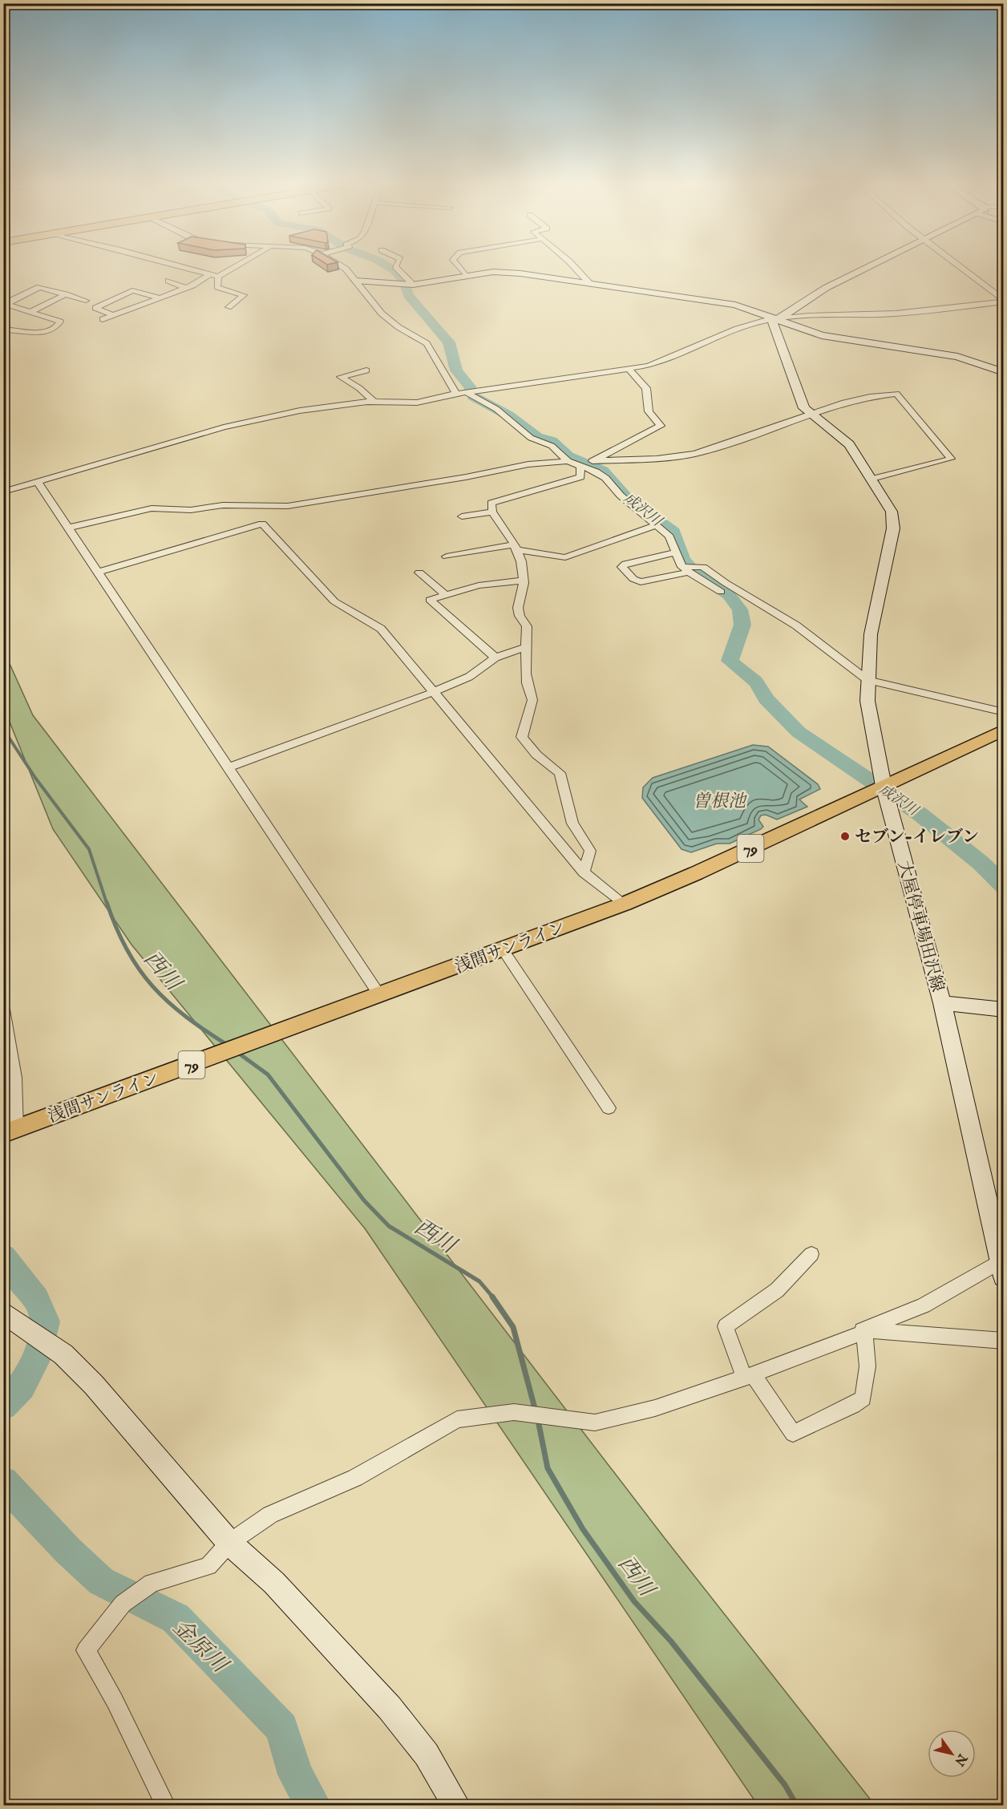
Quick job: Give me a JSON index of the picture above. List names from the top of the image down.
{
  "streets": {
    "main road": ["79", "大屋停車場田沢線", "浅間サンライン"]
  },
  "crossings": [
    ["大屋停車場田沢線", "浅間サンライン"]
  ],
  "water": [
    "成沢川",
    "曽根池",
    "西川",
    "金原川"
  ],
  "places": ["セブン-イレブン"],
  "north": "bottom right"
}
